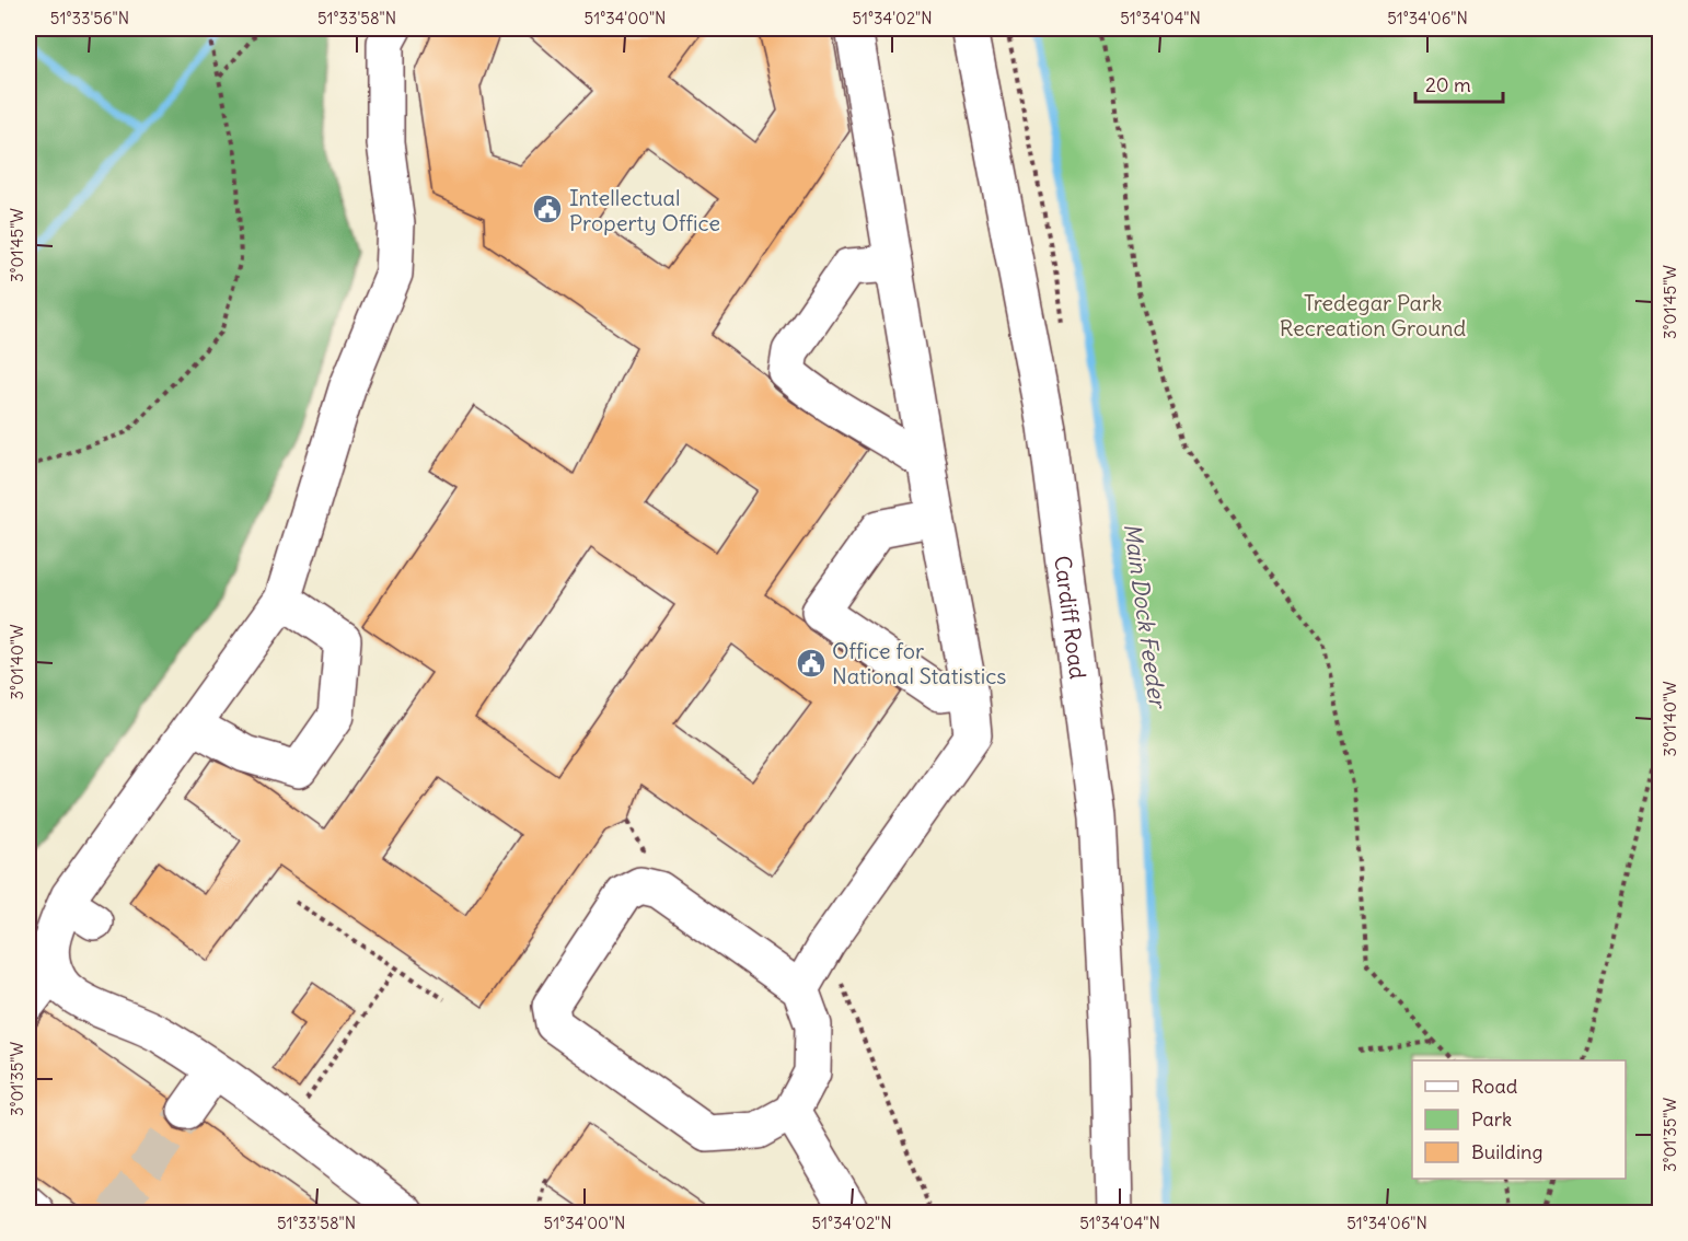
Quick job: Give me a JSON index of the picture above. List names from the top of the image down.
{
  "streets": {
    "main road": ["Cardiff Road"]
  },
  "water": ["Main Dock Feeder"],
  "parks": ["Tredegar Park Recreation Ground"],
  "places": {
    "public building": ["Intellectual Property Office", "Office for National Statistics"]
  },
  "legend": ["Road", "Park", "Building"],
  "scale_bar": "20 m",
  "coordinates": [
    "51°33'56\"N",
    "51°33'58\"N",
    "51°34'00\"N",
    "51°34'02\"N",
    "51°34'04\"N",
    "51°34'06\"N",
    "3°01'45\"W",
    "3°01'40\"W",
    "3°01'35\"W"
  ]
}
